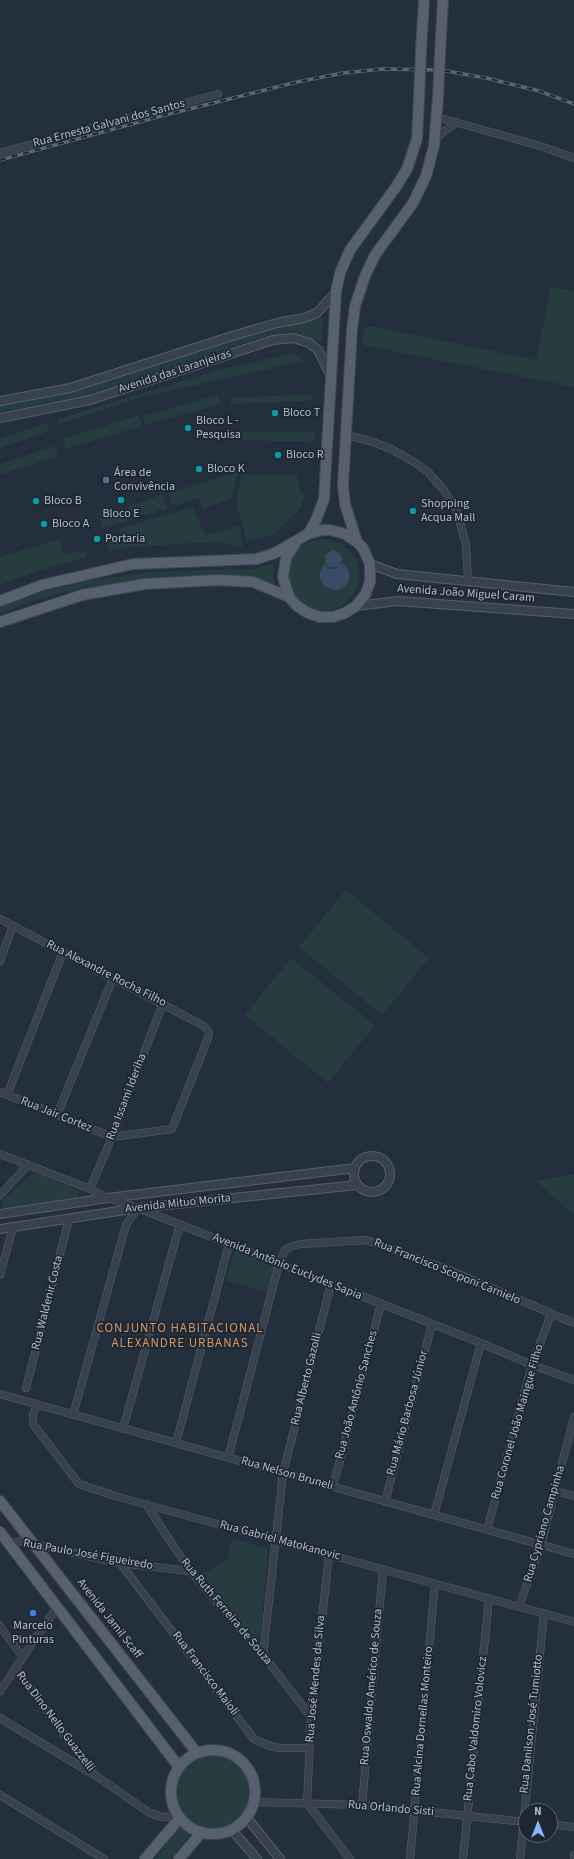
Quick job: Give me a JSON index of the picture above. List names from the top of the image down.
{
  "streets": {
    "main road": ["Avenida Jamil Scaff"],
    "street": [
      "Rua Ernesta Galvani dos Santos",
      "Avenida das Laranjeiras",
      "Avenida João Miguel Caram",
      "Rua Alexandre Rocha Filho",
      "Rua Issami Ideriha",
      "Rua Jair Cortez",
      "Avenida Mituo Morita",
      "Avenida Antônio Euclydes Sapia",
      "Rua Francisco Scoponi Carnielo",
      "Rua Waldenir Costa",
      "Rua Alberto Gazolli",
      "Rua João Antônio Sanches",
      "Rua Mário Barbosa Júnior",
      "Rua Coronel João Maingue Filho",
      "Rua Nelson Bruneli",
      "Rua Cypriano Campinha",
      "Rua Gabriel Matokanovic",
      "Rua Paulo José Figueiredo",
      "Rua Ruth Ferreira de Souza",
      "Rua Francisco Maioli",
      "Rua José Mendes da Silva",
      "Rua Oswaldo Américo de Souza",
      "Rua Alcina Dornellas Monteiro",
      "Rua Dino Nello Guazzelli",
      "Rua Danilson José Tumiotto",
      "Rua Cabo Valdomiro Volovicz",
      "Rua Orlando Sisti"
    ]
  },
  "crossings": [
    ["Rua Alexandre Rocha Filho", "Rua Issami Ideriha"],
    ["Rua Alexandre Rocha Filho", "Rua Jair Cortez"],
    ["Rua Issami Ideriha", "Rua Jair Cortez"],
    ["Rua Issami Ideriha", "Avenida Antônio Euclydes Sapia"],
    ["Avenida Mituo Morita", "Avenida Antônio Euclydes Sapia"],
    ["Avenida Mituo Morita", "Rua Waldenir Costa"],
    ["Avenida Antônio Euclydes Sapia", "Rua Francisco Scoponi Carnielo"],
    ["Avenida Antônio Euclydes Sapia", "Rua Alberto Gazolli"],
    ["Avenida Antônio Euclydes Sapia", "Rua João Antônio Sanches"],
    ["Avenida Antônio Euclydes Sapia", "Rua Mário Barbosa Júnior"],
    ["Avenida Antônio Euclydes Sapia", "Rua Coronel João Maingue Filho"],
    ["Rua Francisco Scoponi Carnielo", "Rua Coronel João Maingue Filho"],
    ["Rua Alberto Gazolli", "Rua Nelson Bruneli"],
    ["Rua Alberto Gazolli", "Rua Gabriel Matokanovic"],
    ["Rua Alberto Gazolli", "Rua Ruth Ferreira de Souza"],
    ["Rua João Antônio Sanches", "Rua Nelson Bruneli"],
    ["Rua Mário Barbosa Júnior", "Rua Nelson Bruneli"],
    ["Rua Coronel João Maingue Filho", "Rua Nelson Bruneli"],
    ["Rua Nelson Bruneli", "Rua Cypriano Campinha"],
    ["Rua Nelson Bruneli", "Rua Gabriel Matokanovic"],
    ["Rua Cypriano Campinha", "Rua Gabriel Matokanovic"],
    ["Rua Gabriel Matokanovic", "Rua Ruth Ferreira de Souza"],
    ["Rua Gabriel Matokanovic", "Rua José Mendes da Silva"],
    ["Rua Gabriel Matokanovic", "Rua Oswaldo Américo de Souza"],
    ["Rua Gabriel Matokanovic", "Rua Alcina Dornellas Monteiro"],
    ["Rua Gabriel Matokanovic", "Rua Danilson José Tumiotto"],
    ["Rua Gabriel Matokanovic", "Rua Cabo Valdomiro Volovicz"],
    ["Rua Paulo José Figueiredo", "Rua Ruth Ferreira de Souza"],
    ["Rua Paulo José Figueiredo", "Avenida Jamil Scaff"],
    ["Rua Paulo José Figueiredo", "Rua Francisco Maioli"],
    ["Rua Ruth Ferreira de Souza", "Rua José Mendes da Silva"],
    ["Avenida Jamil Scaff", "Rua Orlando Sisti"],
    ["Rua Francisco Maioli", "Rua José Mendes da Silva"],
    ["Rua José Mendes da Silva", "Rua Orlando Sisti"],
    ["Rua Oswaldo Américo de Souza", "Rua Orlando Sisti"],
    ["Rua Alcina Dornellas Monteiro", "Rua Orlando Sisti"],
    ["Rua Cabo Valdomiro Volovicz", "Rua Orlando Sisti"]
  ],
  "districts": ["CONJUNTO HABITACIONAL ALEXANDRE URBANAS"],
  "places": [
    "Bloco T",
    "Bloco L - Pesquisa",
    "Bloco R",
    "Bloco K",
    "Área de Convivência",
    "Bloco E",
    "Bloco B",
    "Shopping Acqua Mall",
    "Bloco A",
    "Portaria",
    "Marcelo Pinturas"
  ],
  "north": "top"
}
